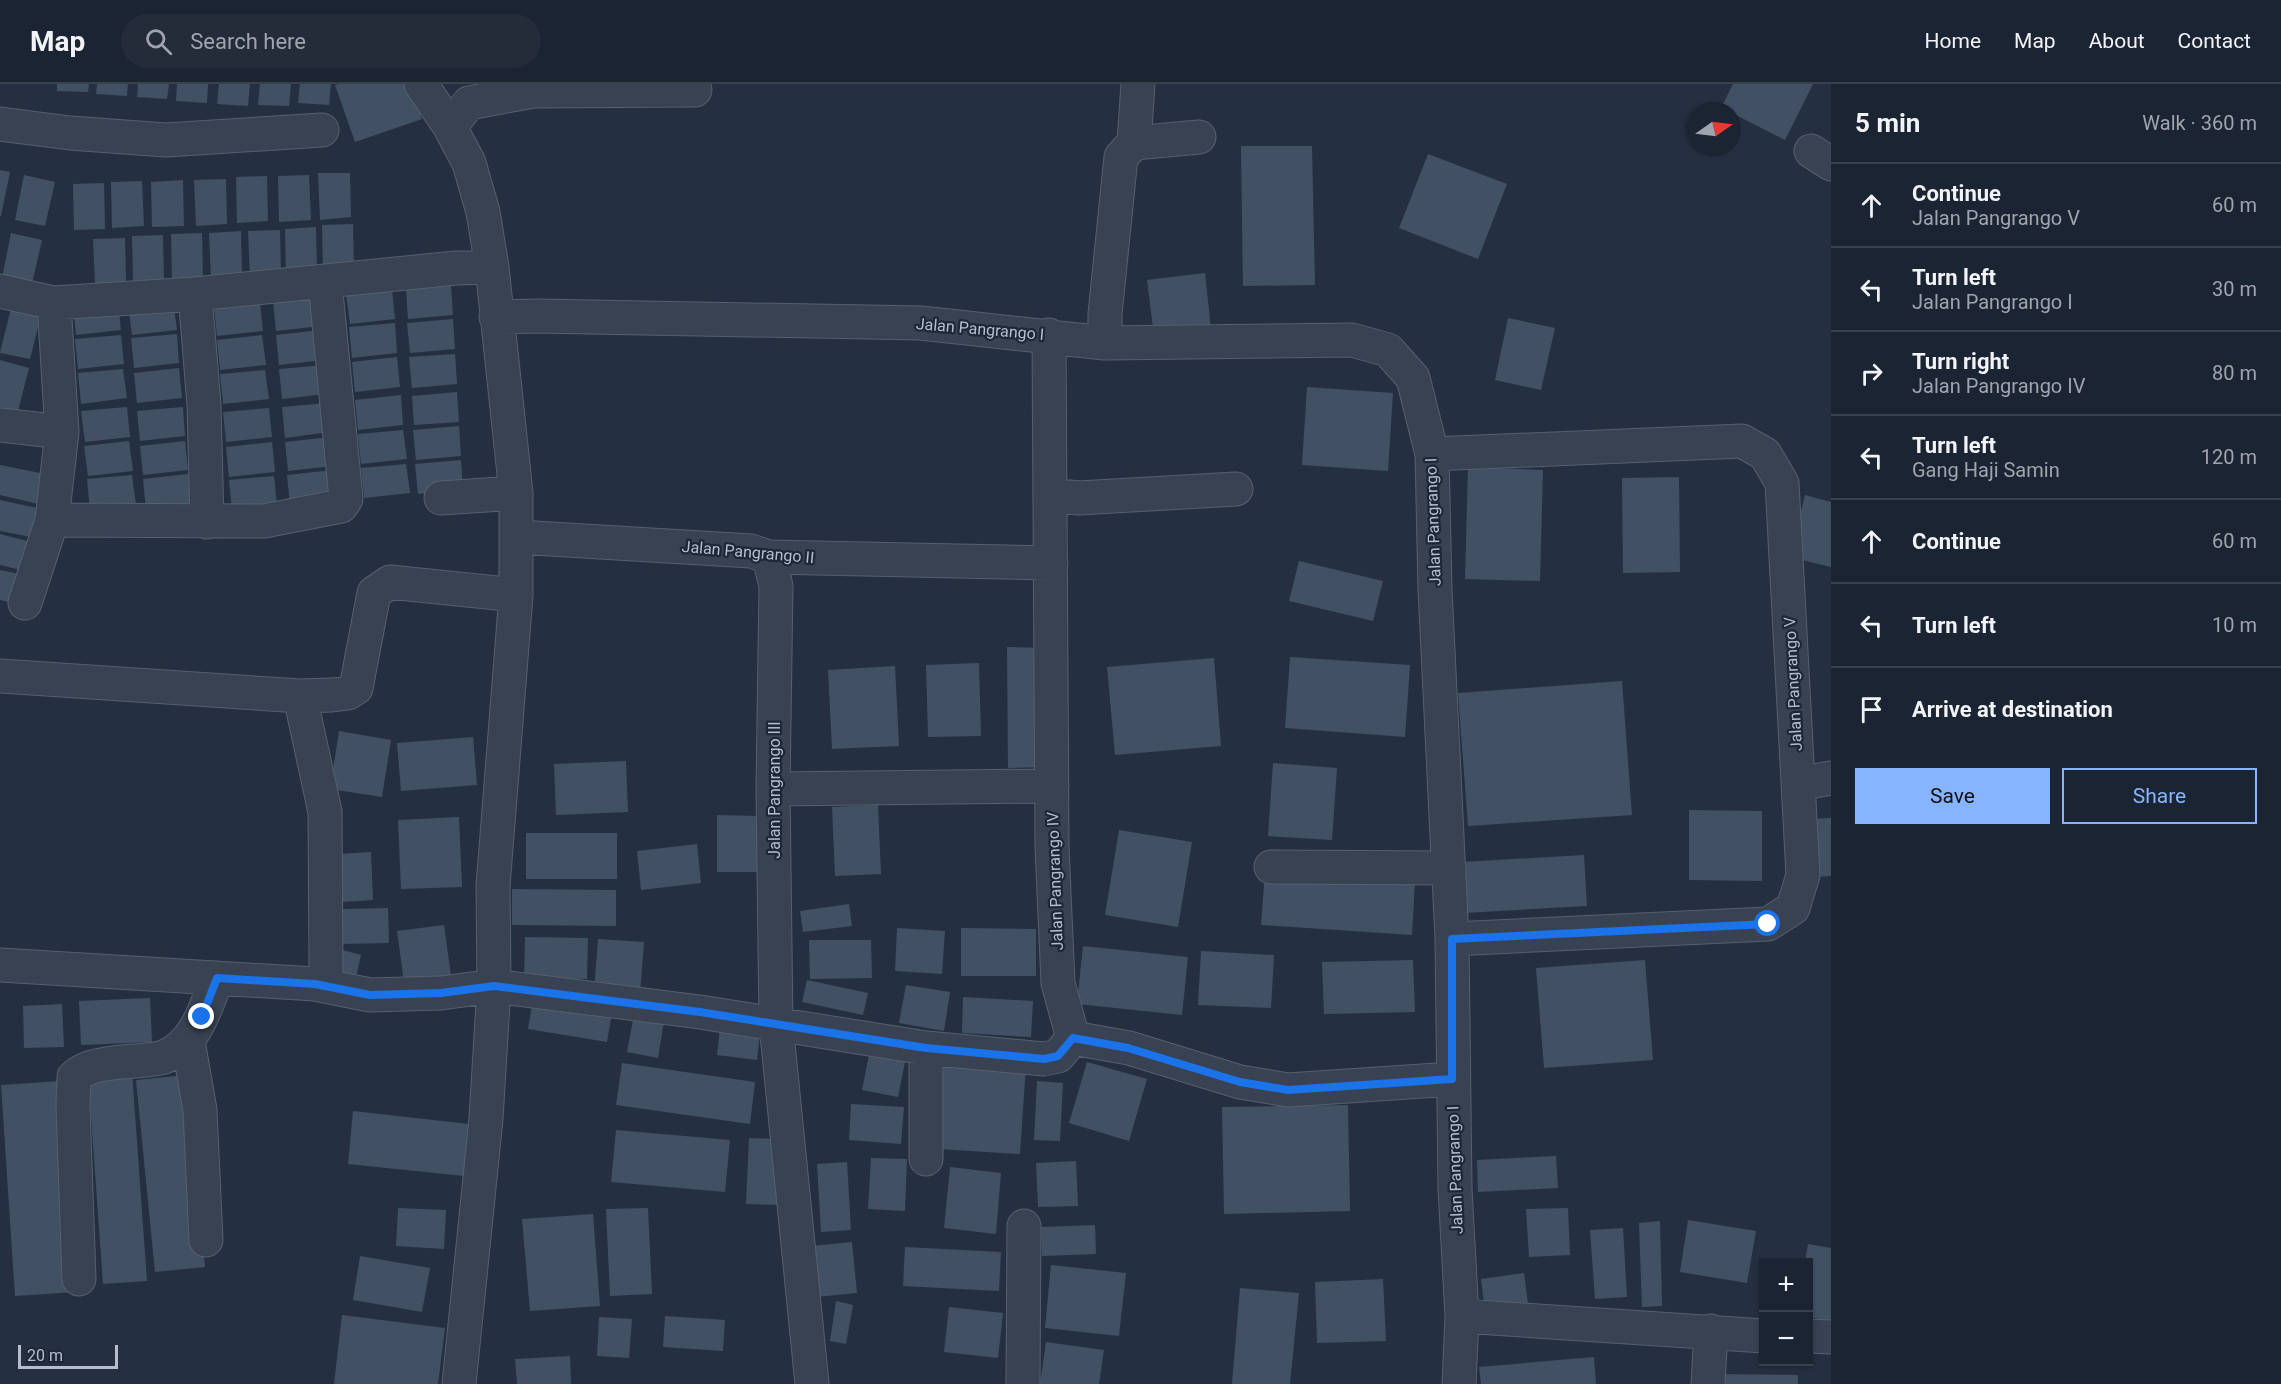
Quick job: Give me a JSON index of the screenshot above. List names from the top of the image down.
{
  "streets": {
    "street": [
      "Jalan Pangrango I",
      "Jalan Pangrango II",
      "Jalan Pangrango V",
      "Jalan Pangrango III",
      "Jalan Pangrango IV"
    ]
  },
  "crossings": [
    ["Jalan Pangrango I", "Jalan Pangrango V"],
    ["Jalan Pangrango I", "Jalan Pangrango IV"],
    ["Jalan Pangrango II", "Jalan Pangrango III"],
    ["Jalan Pangrango II", "Jalan Pangrango IV"]
  ],
  "scale_bar": "20 m",
  "north": "right",
  "page": {
    "header": "Map",
    "search": "Search here",
    "nav": [
      "Home",
      "Map",
      "About",
      "Contact"
    ],
    "heading": ["5 min", "Walk · 360 m"],
    "list": [
      ["Continue", "Jalan Pangrango V", "60 m"],
      ["Turn left", "Jalan Pangrango I", "30 m"],
      ["Turn right", "Jalan Pangrango IV", "80 m"],
      ["Turn left", "Gang Haji Samin", "120 m"],
      ["Continue", "60 m"],
      ["Turn left", "10 m"],
      "Arrive at destination"
    ],
    "buttons": ["Save", "Share"],
    "map_buttons": ["+", "−"],
    "scale": "20 m"
  }
}
